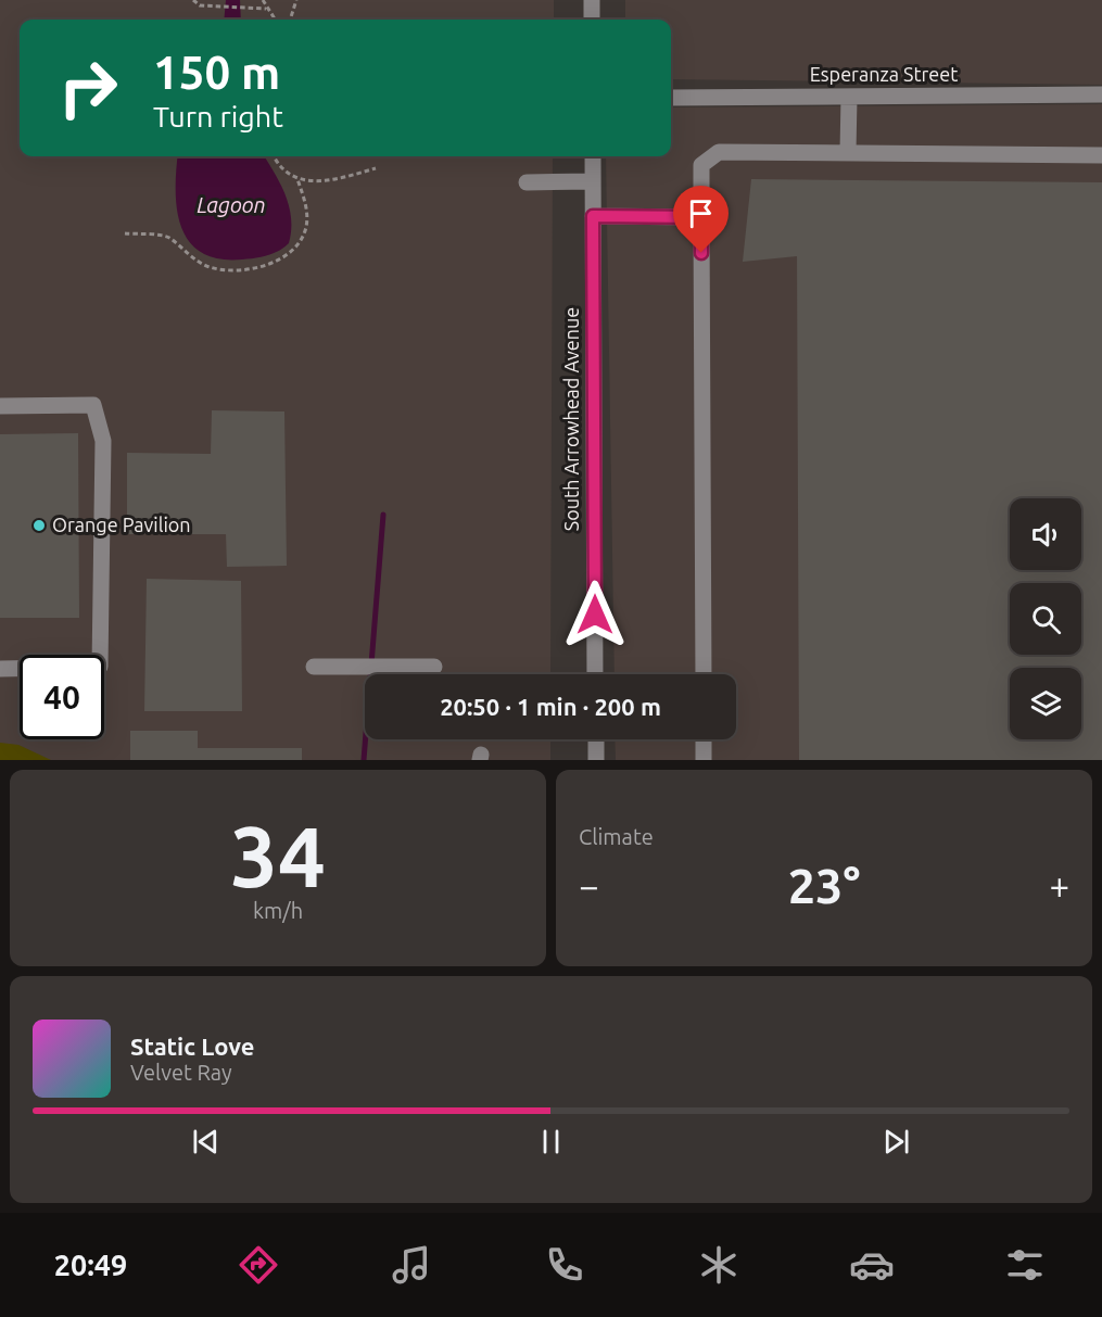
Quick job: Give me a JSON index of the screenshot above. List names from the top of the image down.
{
  "streets": {
    "street": ["Esperanza Street", "South Arrowhead Avenue"]
  },
  "water": ["Lagoon"],
  "places": ["Orange Pavilion"],
  "page": {
    "turn": ["150 m", "Turn right"],
    "limit": "40",
    "trip": "20:50 · 1 min · 200 m",
    "tile": [
      ["34", "km/h"],
      "Climate"
    ],
    "heat": ["−", "23°", "+"],
    "song": ["Static Love", "Velvet Ray"],
    "tabs": "20:49"
  }
}
